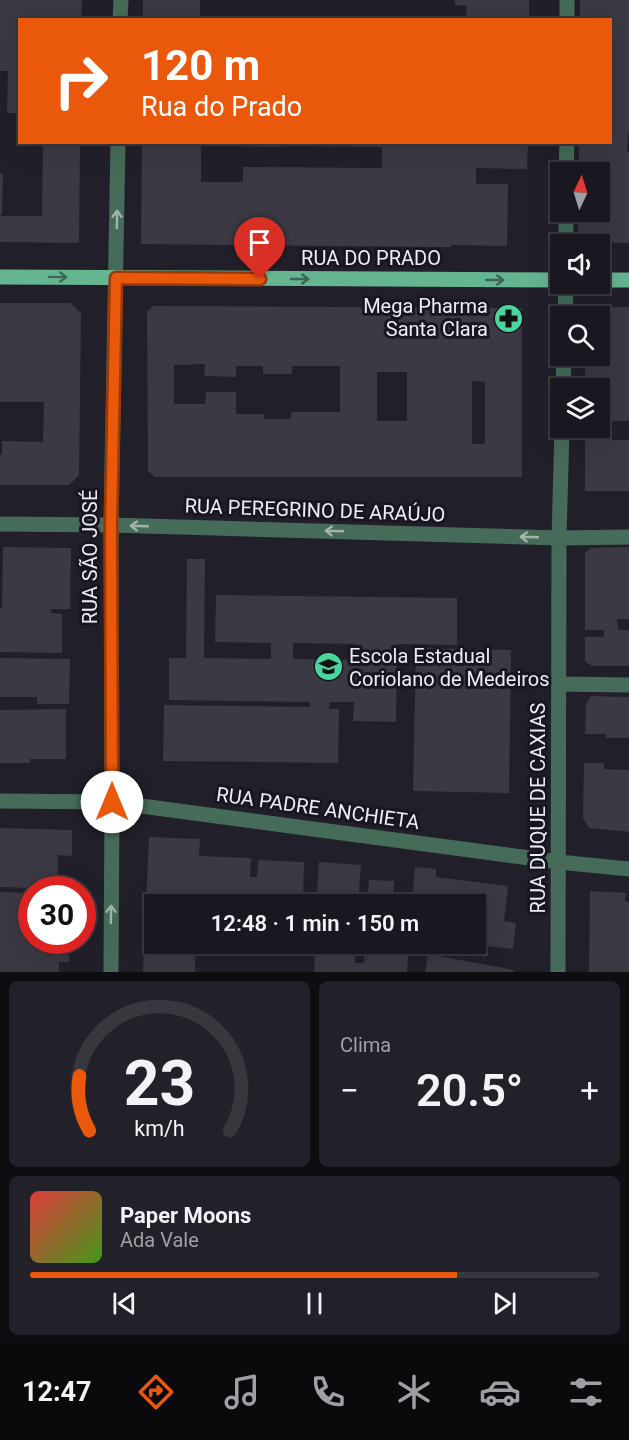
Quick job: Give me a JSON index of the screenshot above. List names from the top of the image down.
{
  "streets": {
    "main road": ["RUA DO PRADO"],
    "street": [
      "RUA PEREGRINO DE ARAÚJO",
      "RUA SÃO JOSÉ",
      "RUA PADRE ANCHIETA",
      "RUA DUQUE DE CAXIAS"
    ]
  },
  "crossings": [
    ["RUA DO PRADO", "RUA SÃO JOSÉ"],
    ["RUA PEREGRINO DE ARAÚJO", "RUA SÃO JOSÉ"],
    ["RUA PEREGRINO DE ARAÚJO", "RUA DUQUE DE CAXIAS"],
    ["RUA SÃO JOSÉ", "RUA PADRE ANCHIETA"],
    ["RUA PADRE ANCHIETA", "RUA DUQUE DE CAXIAS"]
  ],
  "one_way": ["RUA DO PRADO", "RUA PEREGRINO DE ARAÚJO", "RUA SÃO JOSÉ"],
  "places": {
    "pharmacy": ["Mega Pharma Santa Clara"],
    "school or university": ["Escola Estadual Coriolano de Medeiros"]
  },
  "north": "top",
  "page": {
    "turn": ["120 m", "Rua do Prado"],
    "limit": "30",
    "trip": "12:48 · 1 min · 150 m",
    "tile": "Clima",
    "heat": ["−", "20.5°", "+"],
    "song": ["Paper Moons", "Ada Vale"],
    "tabs": "12:47",
    "gauge": ["23", "km/h"]
  }
}
